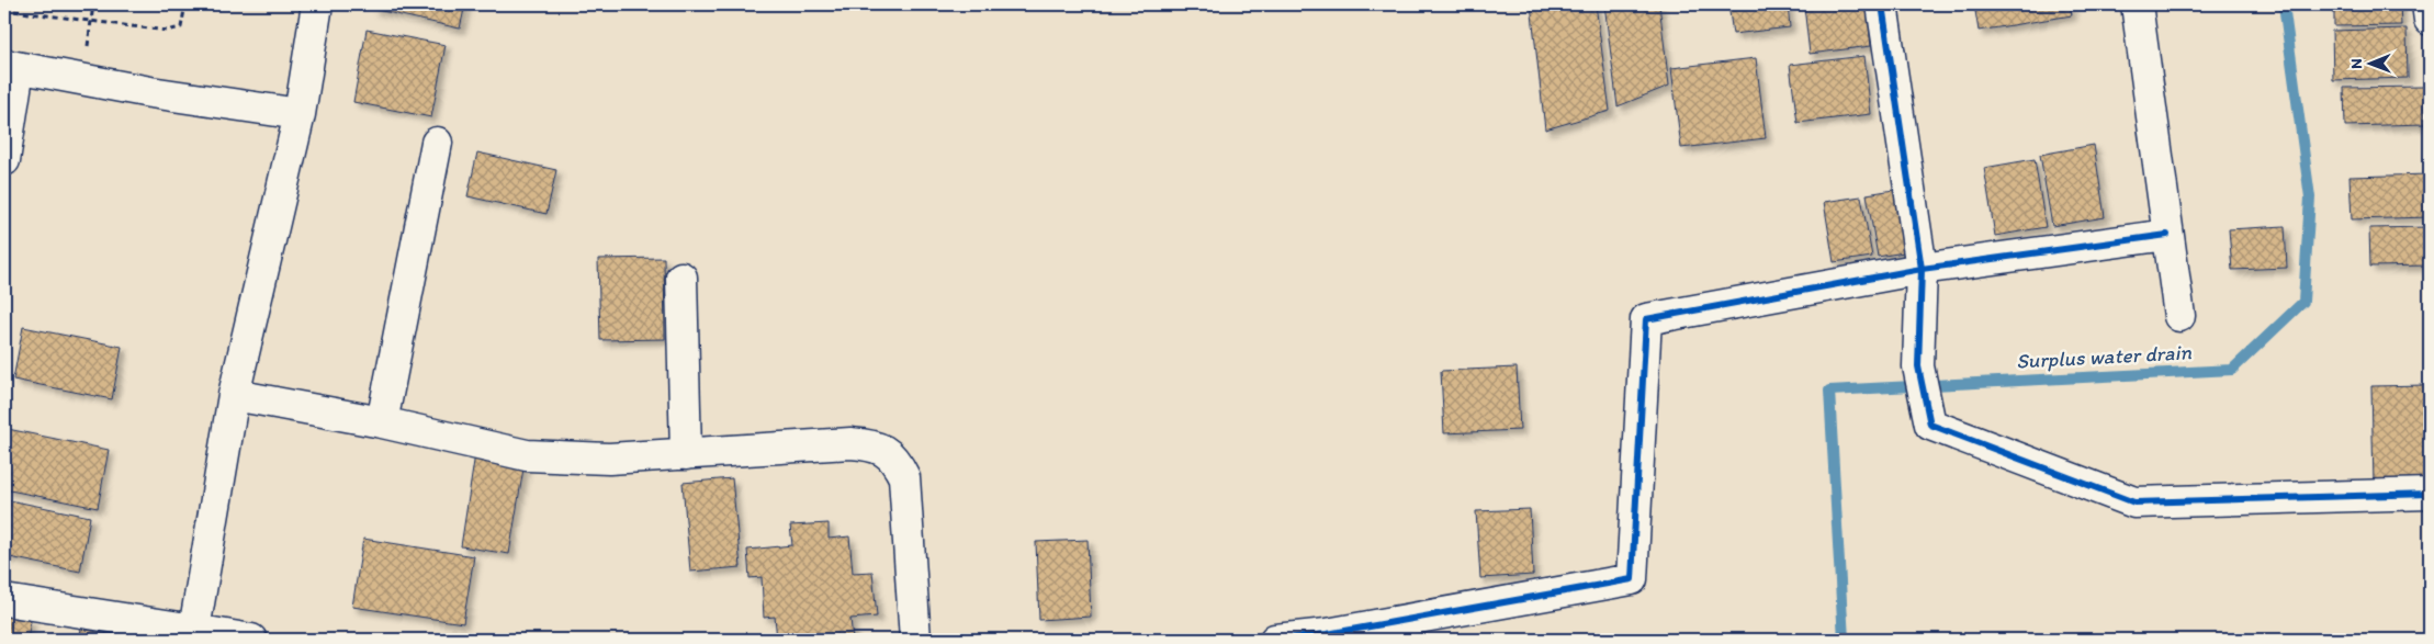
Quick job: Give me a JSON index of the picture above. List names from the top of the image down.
{
  "water": ["Surplus water drain"],
  "north": "left"
}
